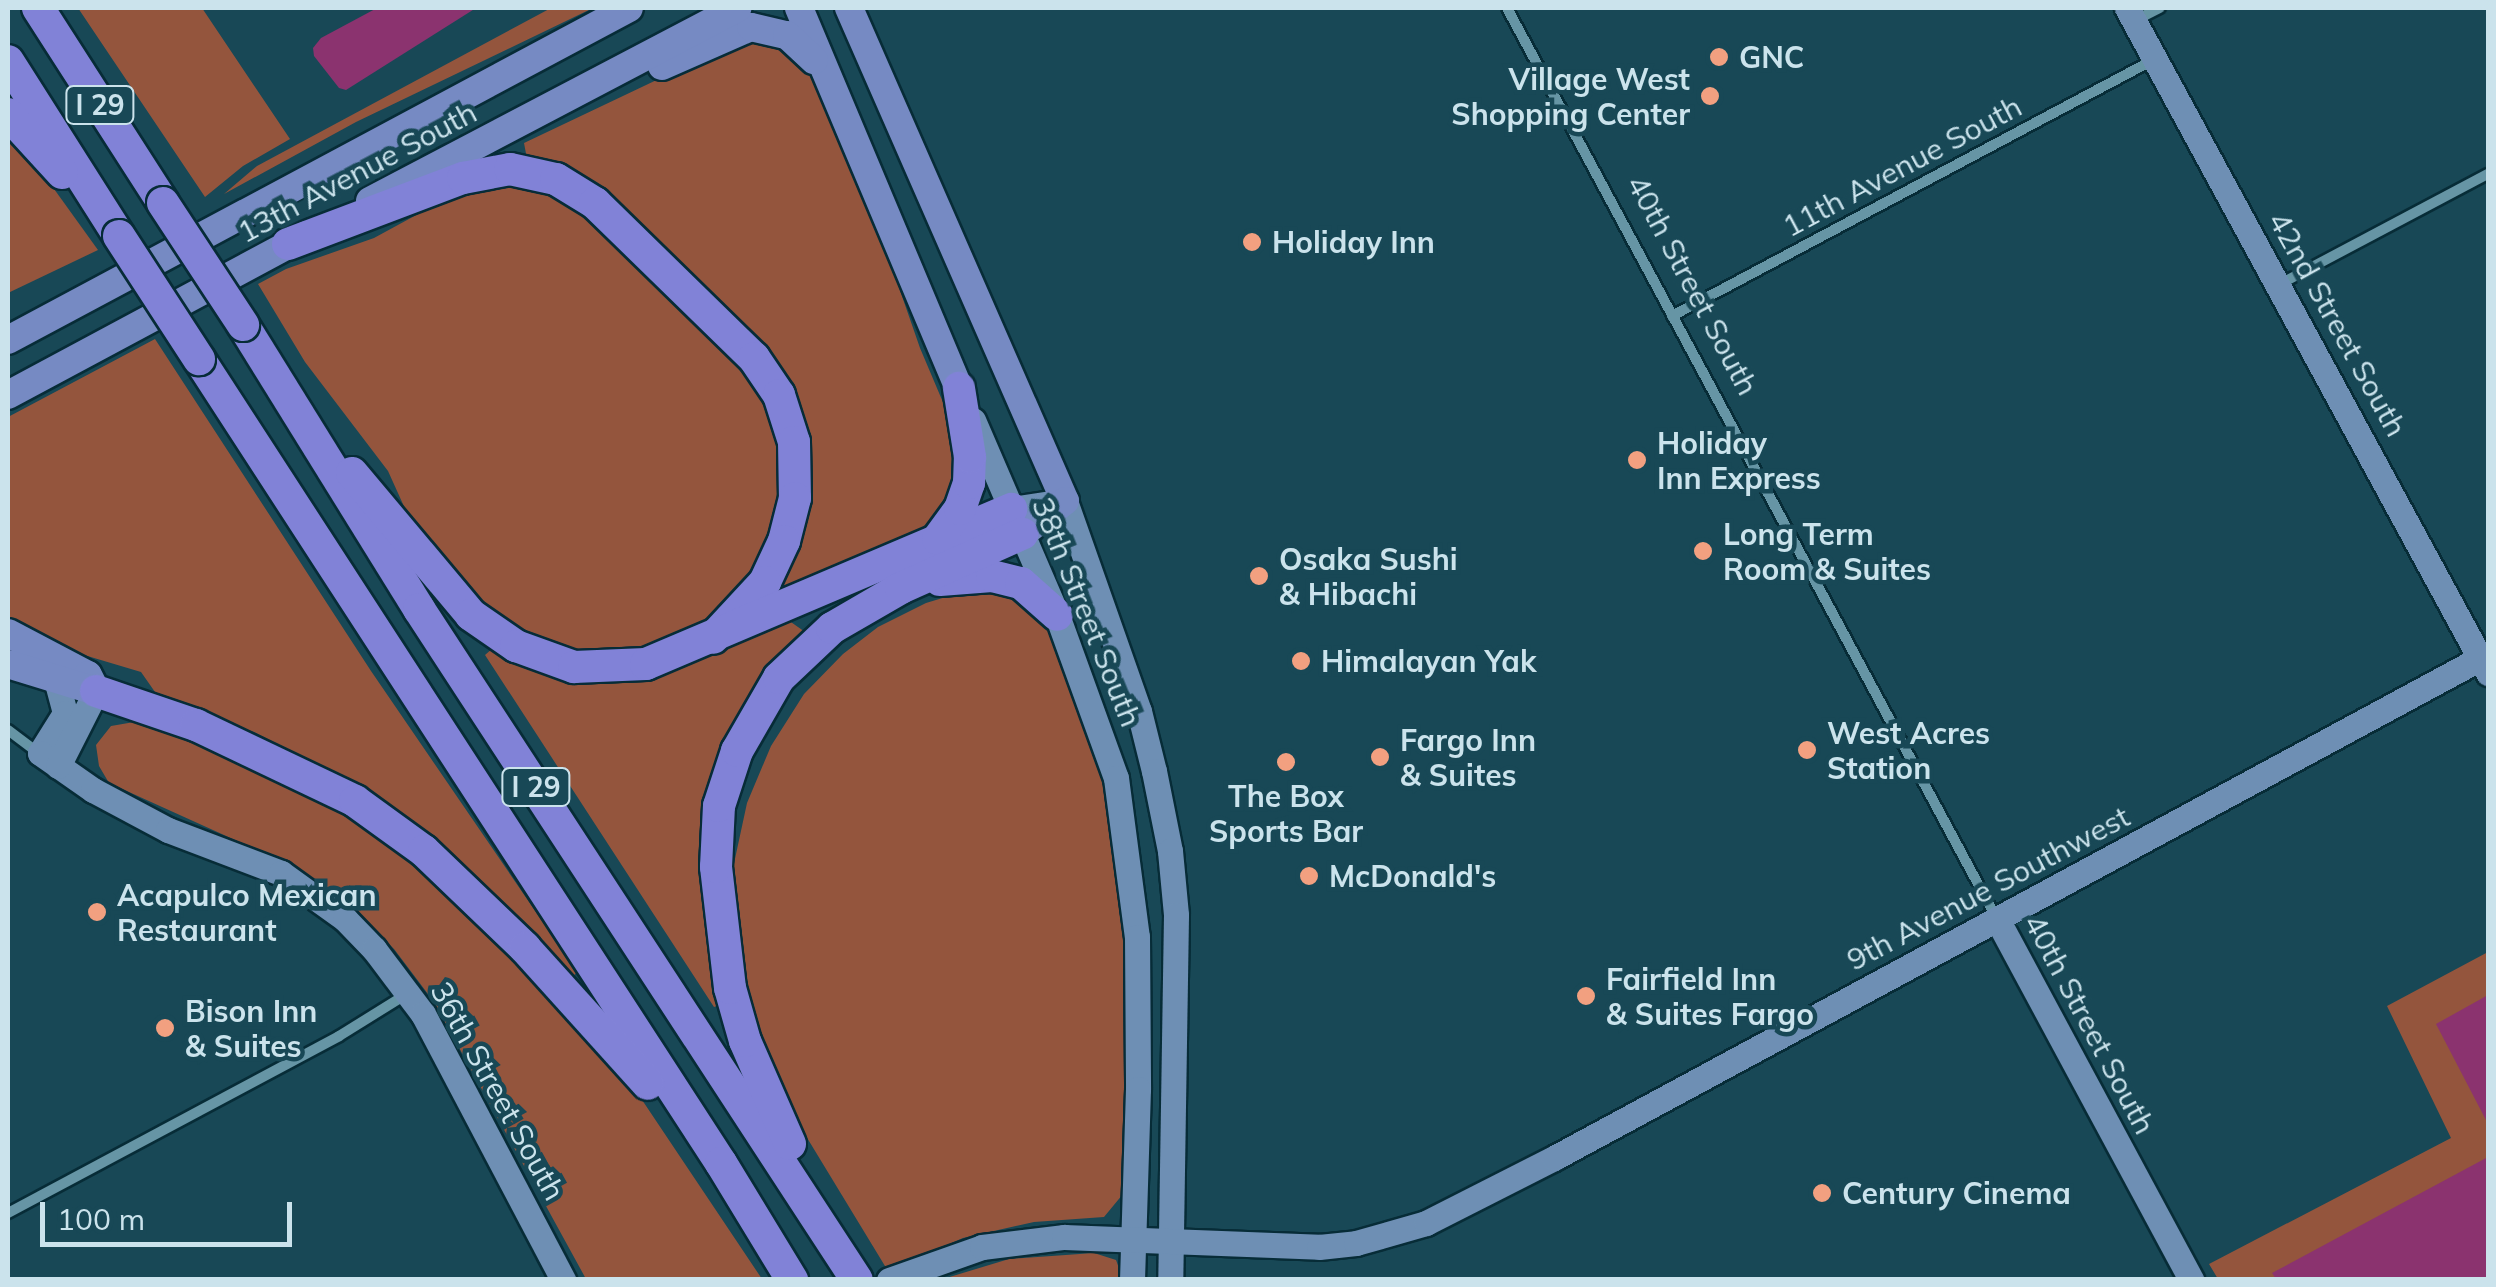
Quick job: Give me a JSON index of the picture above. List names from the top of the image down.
{
  "streets": {
    "highway": ["I 29"],
    "main road": ["13th Avenue South", "38th Street South"],
    "street": [
      "11th Avenue South",
      "40th Street South",
      "42nd Street South",
      "9th Avenue Southwest",
      "36th Street South"
    ]
  },
  "crossings": [
    ["11th Avenue South", "40th Street South"],
    ["11th Avenue South", "42nd Street South"],
    ["40th Street South", "9th Avenue Southwest"],
    ["42nd Street South", "9th Avenue Southwest"],
    ["38th Street South", "9th Avenue Southwest"]
  ],
  "places": [
    "GNC",
    "Village West Shopping Center",
    "Holiday Inn",
    "Holiday Inn Express",
    "Long Term Room & Suites",
    "Osaka Sushi & Hibachi",
    "Himalayan Yak",
    "West Acres Station",
    "Fargo Inn & Suites",
    "The Box Sports Bar",
    "McDonald's",
    "Acapulco Mexican Restaurant",
    "Fairfield Inn & Suites Fargo",
    "Bison Inn & Suites",
    "Century Cinema"
  ],
  "scale_bar": "100 m"
}
